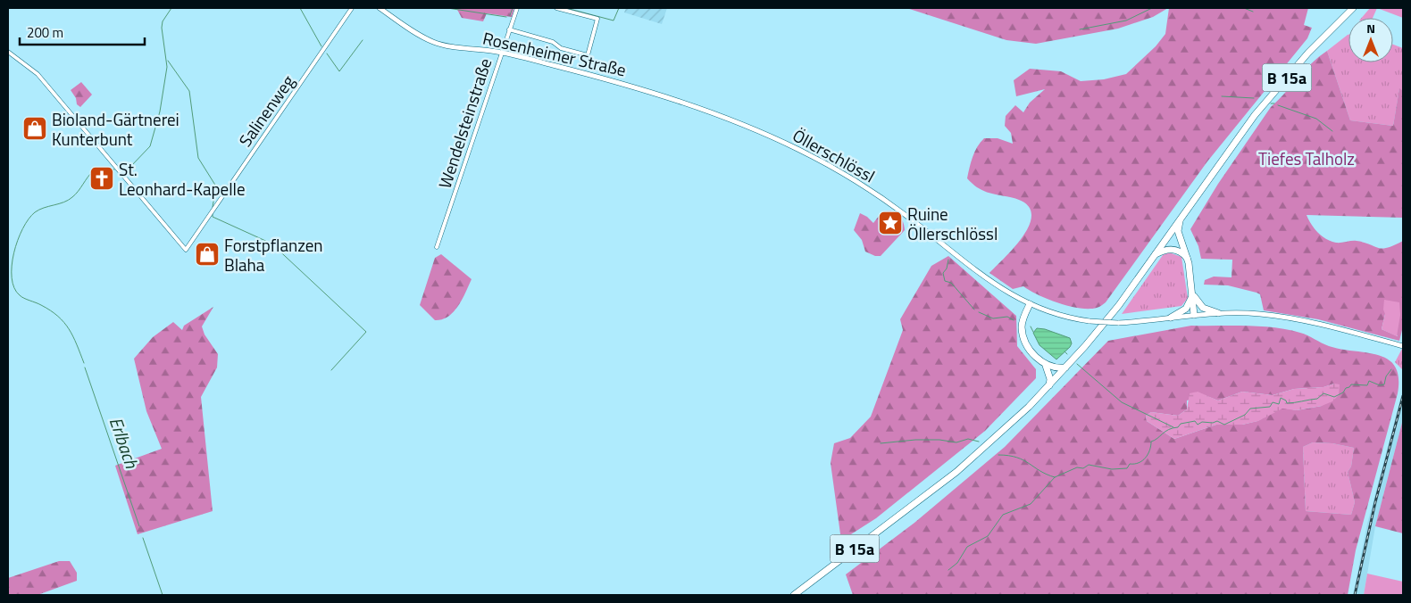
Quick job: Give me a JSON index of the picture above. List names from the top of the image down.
{
  "streets": {
    "highway": ["B 15a"],
    "street": [
      "Rosenheimer Straße",
      "Salinenweg",
      "Wendelsteinstraße",
      "Öllerschlössl"
    ]
  },
  "crossings": [
    ["Rosenheimer Straße", "Wendelsteinstraße"],
    ["Rosenheimer Straße", "Öllerschlössl"]
  ],
  "water": ["Erlbach"],
  "parks": ["Tiefes Talholz"],
  "places": {
    "shop": ["Bioland-Gärtnerei Kunterbunt", "Forstpflanzen Blaha"],
    "church": ["St. Leonhard-Kapelle"],
    "place": ["Ruine Öllerschlössl"]
  },
  "scale_bar": "200 m",
  "north": "top"
}
